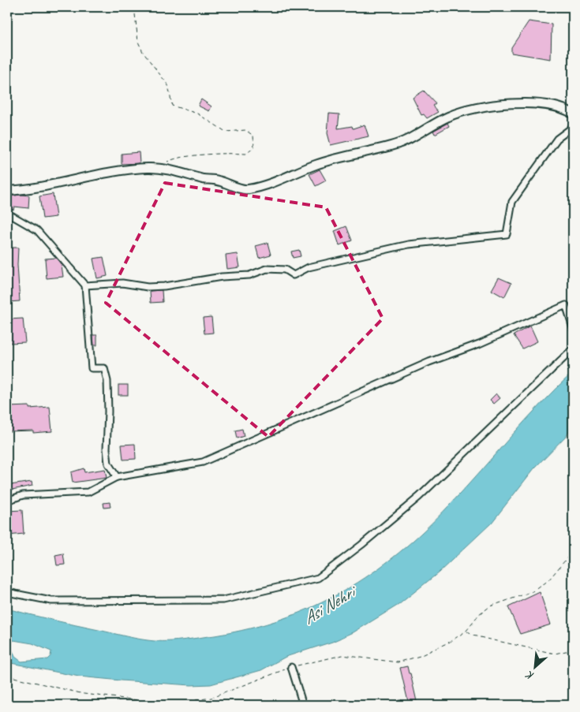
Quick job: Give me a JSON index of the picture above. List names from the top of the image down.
{
  "water": ["Asi Nehri"],
  "north": "bottom left"
}
